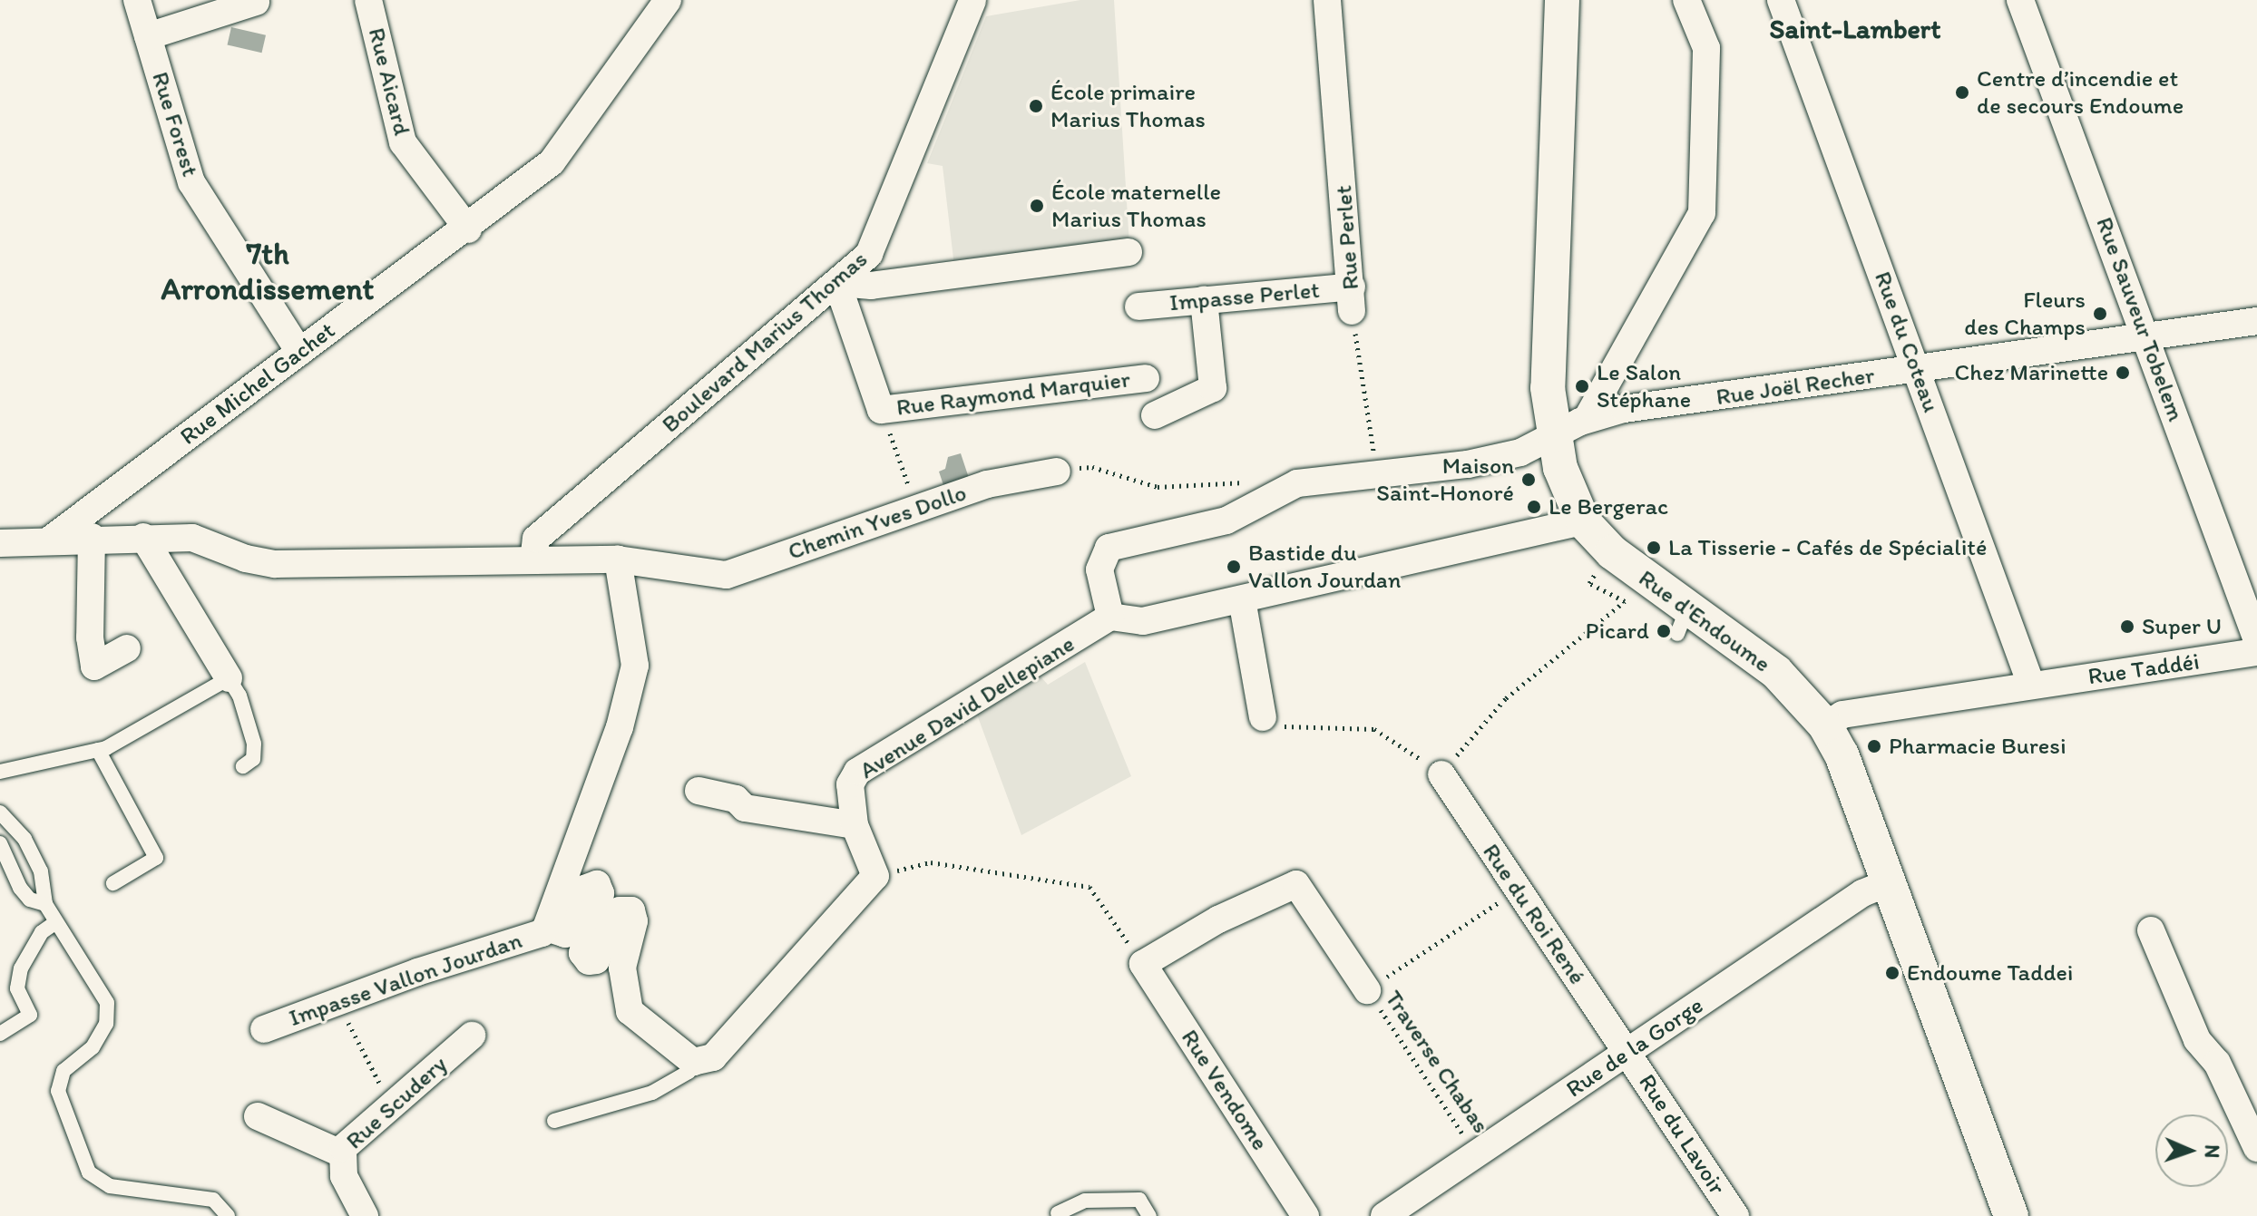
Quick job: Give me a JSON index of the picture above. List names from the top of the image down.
{
  "streets": {
    "street": [
      "Rue Aicard",
      "Rue Forest",
      "Rue Perlet",
      "Impasse Perlet",
      "Rue Sauveur Tobelem",
      "Boulevard Marius Thomas",
      "Rue du Coteau",
      "Rue Michel Gachet",
      "Rue Joël Recher",
      "Rue Raymond Marquier",
      "Chemin Yves Dollo",
      "Rue d'Endoume",
      "Rue Taddéi",
      "Avenue David Dellepiane",
      "Rue du Roi René",
      "Impasse Vallon Jourdan",
      "Rue de la Gorge",
      "Rue Vendome",
      "Rue Scudery",
      "Rue du Lavoir"
    ],
    "path": ["Traverse Chabas"]
  },
  "crossings": [
    ["Rue Aicard", "Rue Michel Gachet"],
    ["Rue Forest", "Rue Michel Gachet"],
    ["Rue Perlet", "Impasse Perlet"],
    ["Rue Sauveur Tobelem", "Rue Joël Recher"],
    ["Boulevard Marius Thomas", "Chemin Yves Dollo"],
    ["Rue du Coteau", "Rue Joël Recher"],
    ["Rue du Coteau", "Rue Taddéi"],
    ["Rue Michel Gachet", "Chemin Yves Dollo"],
    ["Rue Joël Recher", "Rue d'Endoume"],
    ["Rue d'Endoume", "Rue Taddéi"],
    ["Rue d'Endoume", "Rue de la Gorge"],
    ["Rue du Roi René", "Rue de la Gorge"],
    ["Rue du Roi René", "Rue du Lavoir"],
    ["Rue de la Gorge", "Traverse Chabas"],
    ["Rue de la Gorge", "Rue du Lavoir"]
  ],
  "districts": ["Saint-Lambert", "7th Arrondissement"],
  "places": [
    "Centre d’incendie et de secours Endoume",
    "École primaire Marius Thomas",
    "École maternelle Marius Thomas",
    "Fleurs des Champs",
    "Chez Marinette",
    "Le Salon Stéphane",
    "Maison Saint-Honoré",
    "Le Bergerac",
    "La Tisserie - Cafés de Spécialité",
    "Bastide du Vallon Jourdan",
    "Super U",
    "Picard",
    "Pharmacie Buresi",
    "Endoume Taddei"
  ],
  "north": "right"
}
